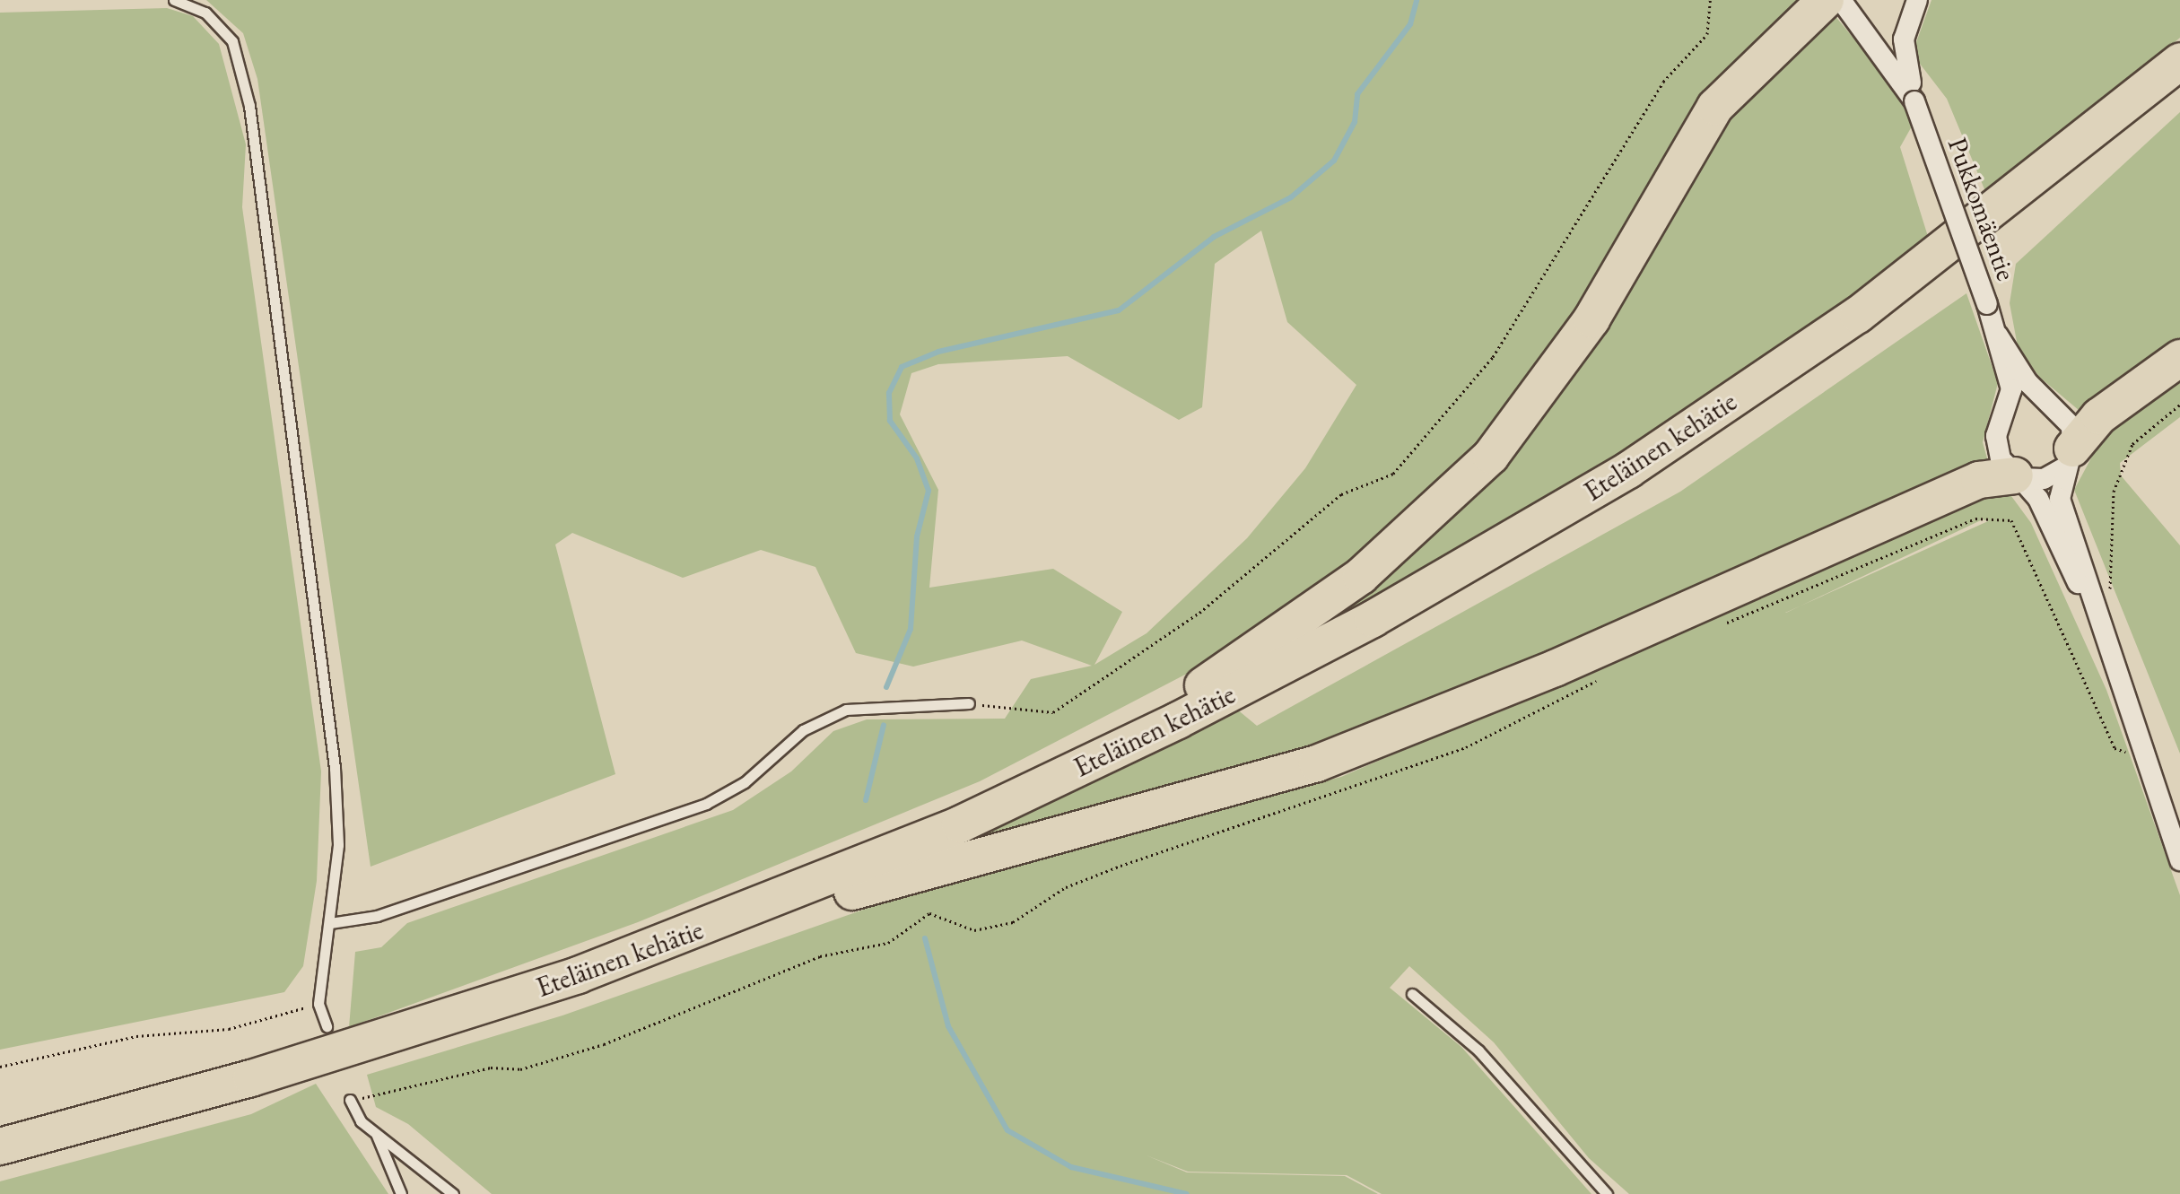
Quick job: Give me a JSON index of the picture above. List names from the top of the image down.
{
  "streets": {
    "highway": ["Eteläinen kehätie"],
    "street": ["Pukkomäentie"]
  }
}
